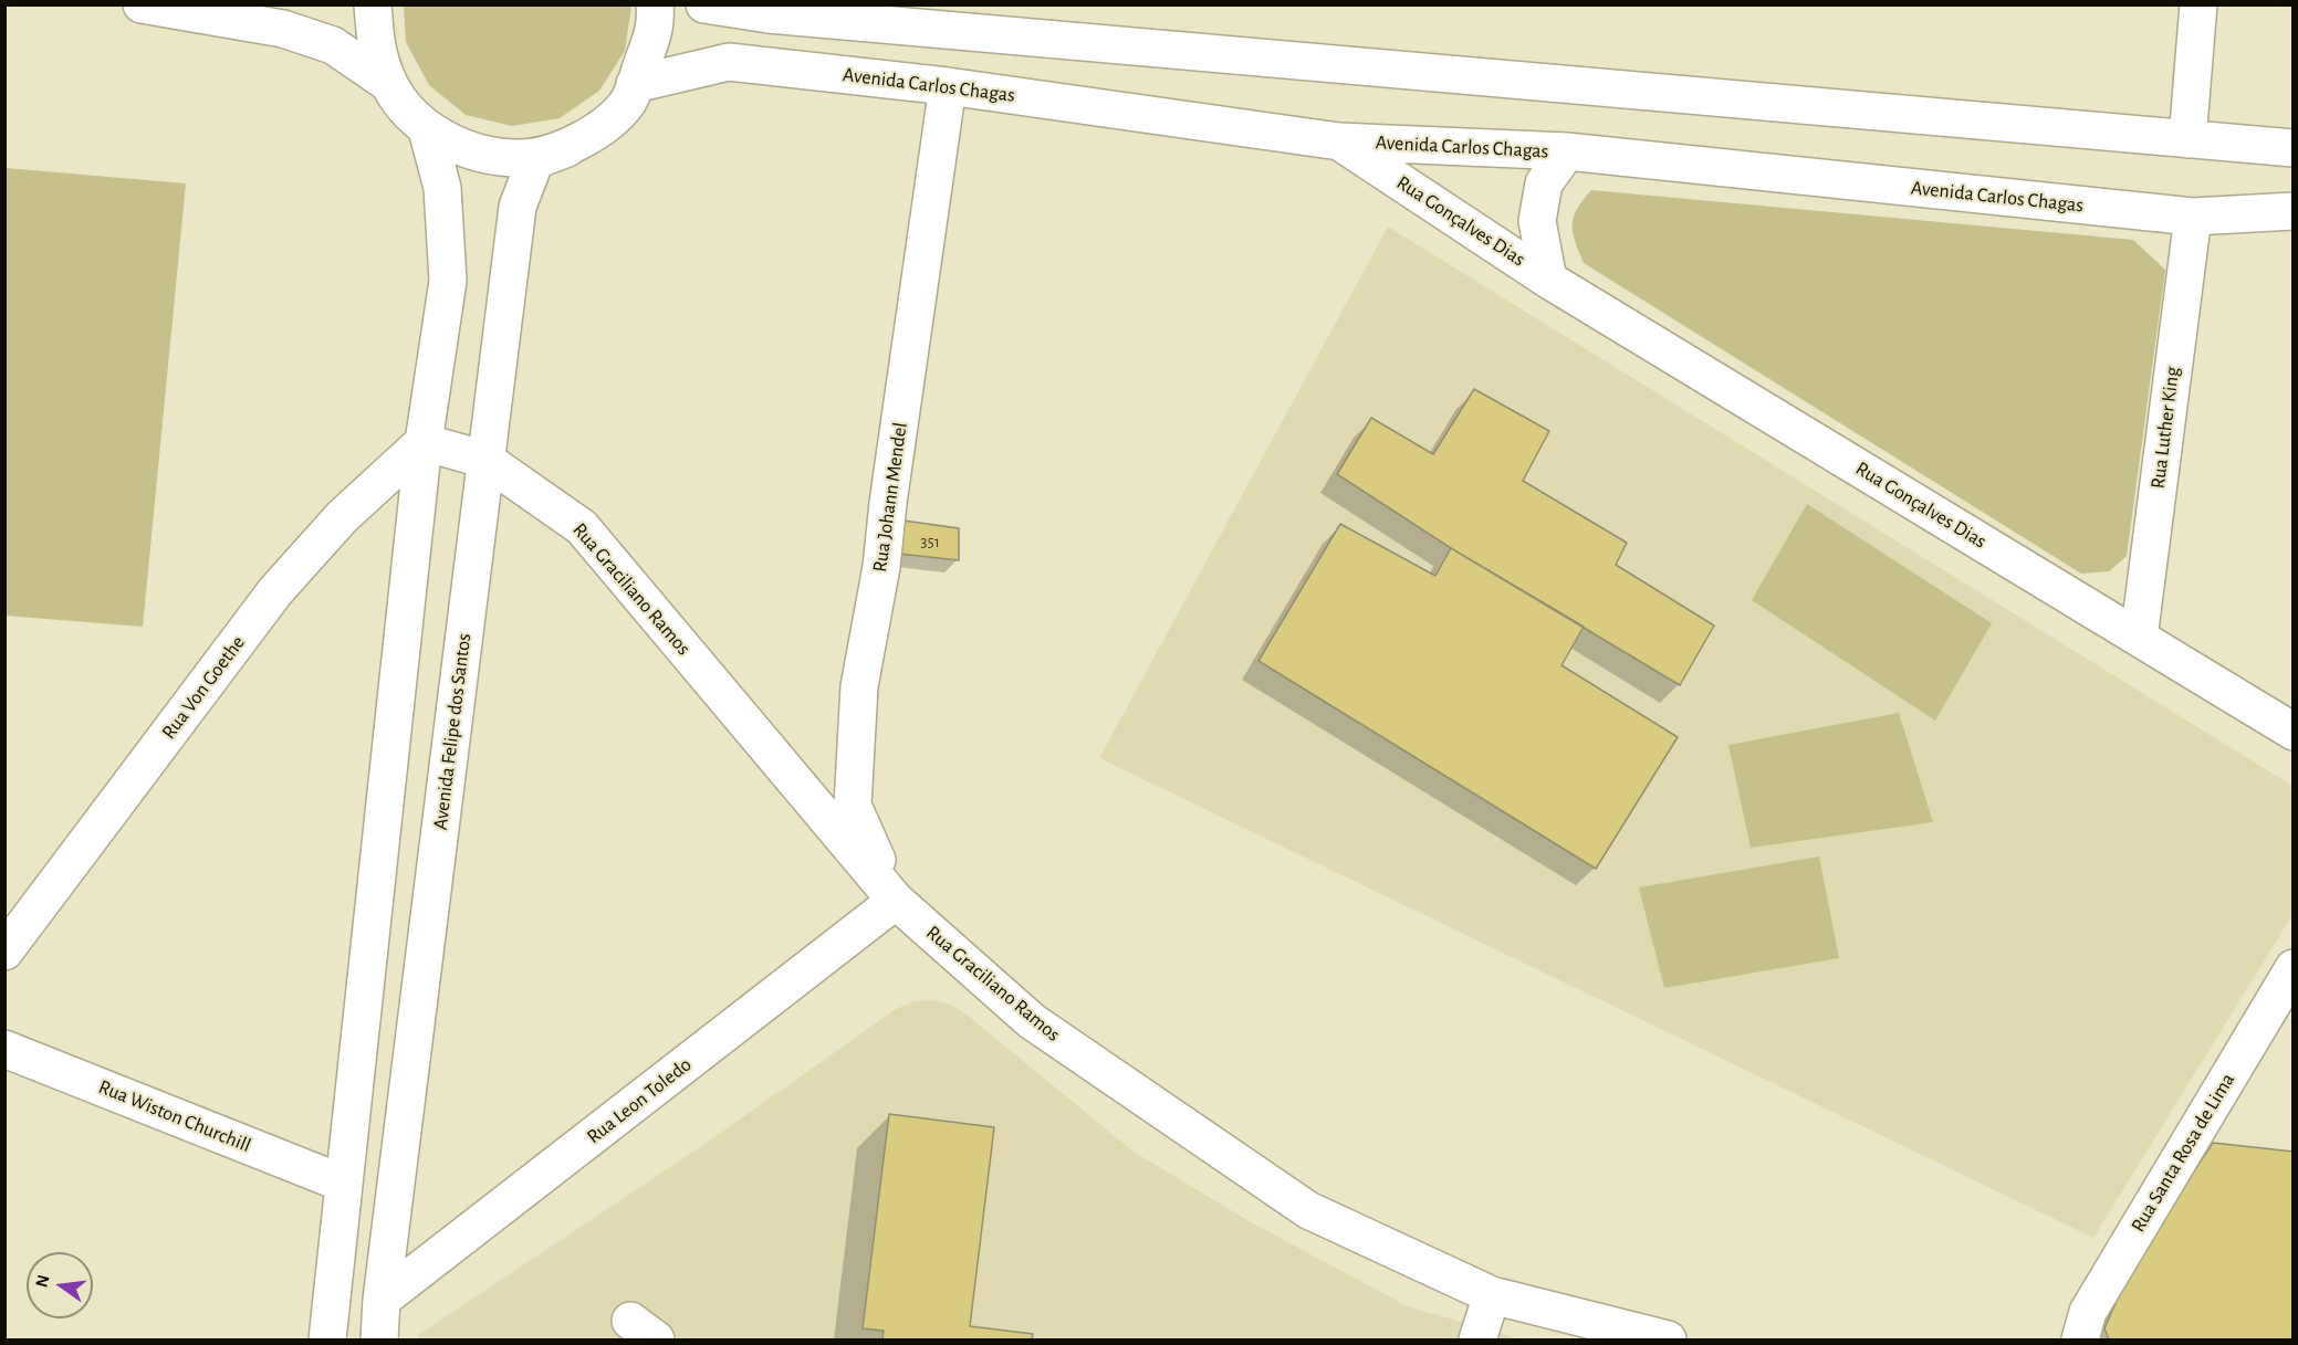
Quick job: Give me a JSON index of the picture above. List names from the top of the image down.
{
  "streets": {
    "street": [
      "Avenida Carlos Chagas",
      "Rua Gonçalves Dias",
      "Rua Luther King",
      "Rua Johann Mendel",
      "Rua Graciliano Ramos",
      "Rua Von Goethe",
      "Avenida Felipe dos Santos",
      "Rua Leon Toledo",
      "Rua Wiston Churchill",
      "Rua Santa Rosa de Lima"
    ]
  },
  "crossings": [
    ["Avenida Carlos Chagas", "Rua Gonçalves Dias"],
    ["Avenida Carlos Chagas", "Rua Luther King"],
    ["Avenida Carlos Chagas", "Rua Johann Mendel"],
    ["Rua Gonçalves Dias", "Rua Luther King"],
    ["Rua Johann Mendel", "Rua Graciliano Ramos"],
    ["Rua Johann Mendel", "Rua Leon Toledo"],
    ["Rua Graciliano Ramos", "Rua Von Goethe"],
    ["Rua Graciliano Ramos", "Avenida Felipe dos Santos"],
    ["Rua Graciliano Ramos", "Rua Leon Toledo"],
    ["Avenida Felipe dos Santos", "Rua Leon Toledo"]
  ],
  "house_numbers": ["351"],
  "north": "left"
}
